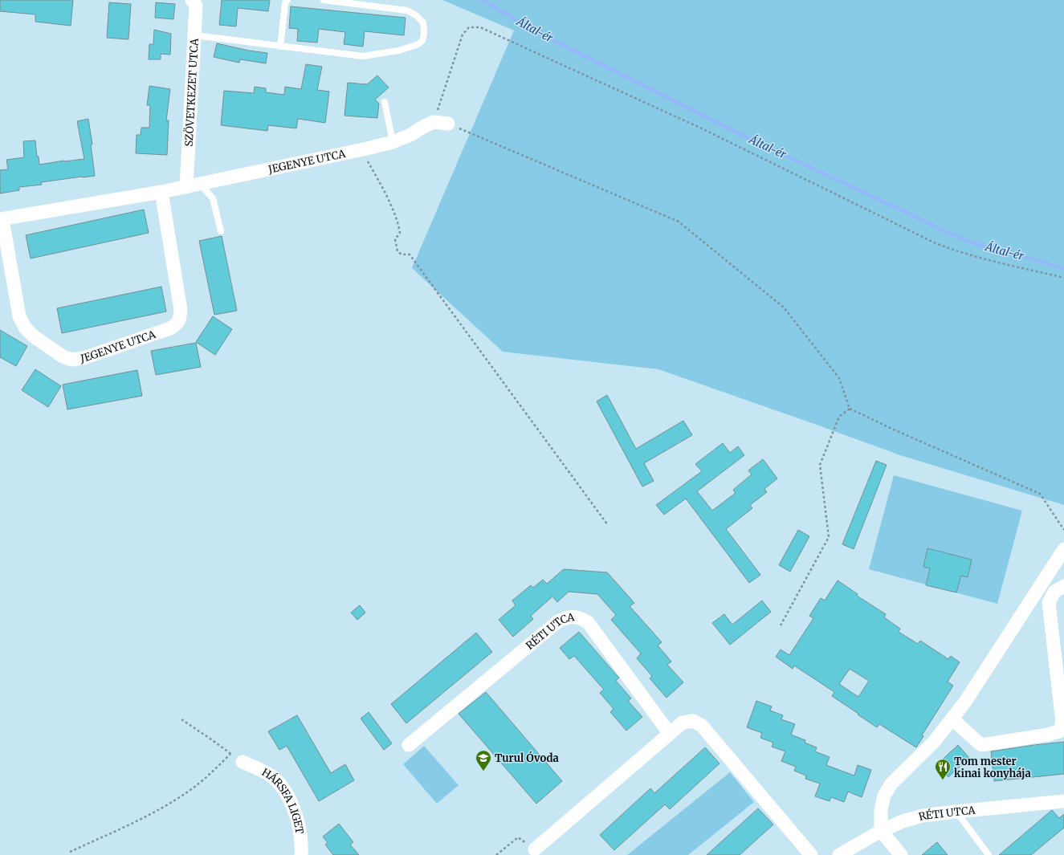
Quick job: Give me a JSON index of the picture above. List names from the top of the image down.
{
  "streets": {
    "street": [
      "SZÖVETKEZET UTCA",
      "JEGENYE UTCA",
      "RÉTI UTCA",
      "HÁRSFA LIGET"
    ]
  },
  "crossings": [
    ["SZÖVETKEZET UTCA", "JEGENYE UTCA"]
  ],
  "water": ["Által-ér"],
  "places": {
    "school or university": ["Turul Óvoda"],
    "restaurant": ["Tom mester kinai konyhája"]
  }
}
